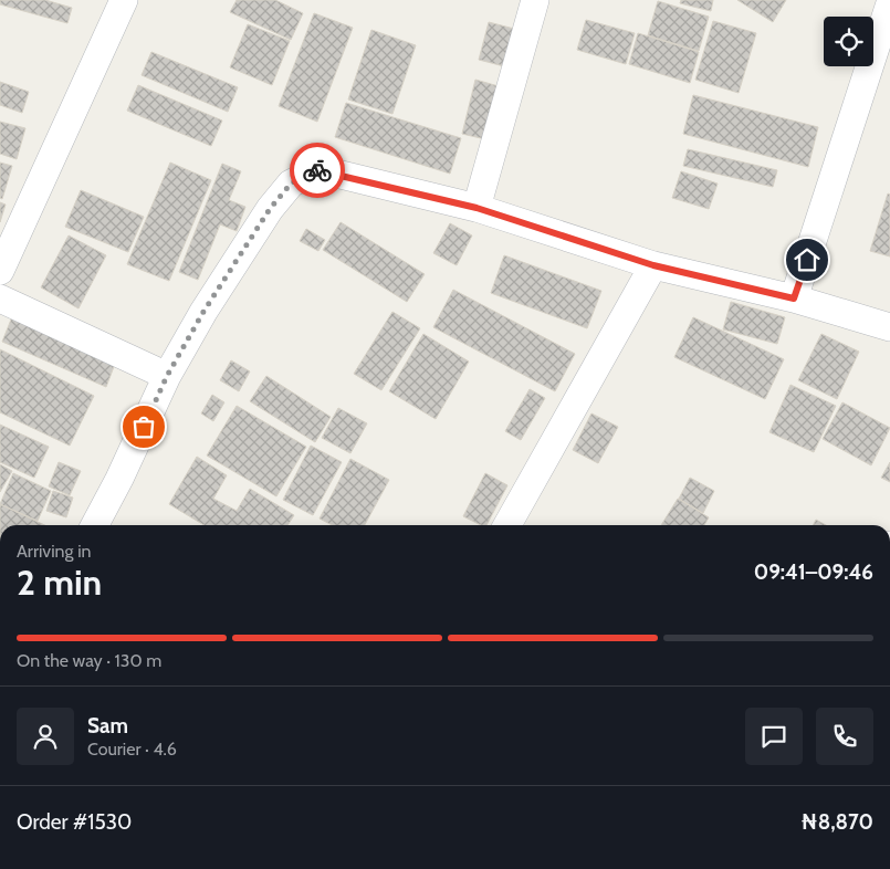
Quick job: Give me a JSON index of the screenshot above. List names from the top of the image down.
{
  "page": {
    "heading": ["2 min", "Arriving in", "09:41–09:46"],
    "panel": [
      "Sam",
      "Courier · 4.6",
      "Order #1530",
      "₦8,870"
    ],
    "bar": "On the way · 130 m"
  }
}
